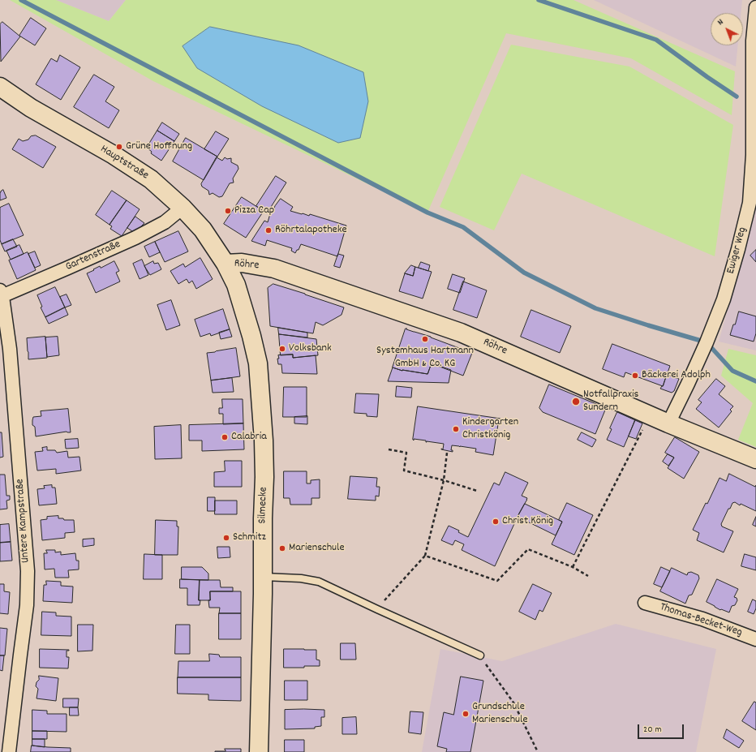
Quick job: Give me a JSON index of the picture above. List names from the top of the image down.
{
  "streets": {
    "main road": ["Hauptstraße", "Röhre", "Silmecke"],
    "street": [
      "Ewiger Weg",
      "Gartenstraße",
      "Untere Kampstraße",
      "Thomas-Becket-Weg"
    ]
  },
  "crossings": [
    ["Hauptstraße", "Gartenstraße"],
    ["Hauptstraße", "Röhre"],
    ["Hauptstraße", "Silmecke"],
    ["Ewiger Weg", "Röhre"],
    ["Gartenstraße", "Untere Kampstraße"],
    ["Röhre", "Silmecke"]
  ],
  "places": [
    "Grüne Hoffnung",
    "Pizza Cap",
    "Röhrtalapotheke",
    "Systemhaus Hartmann GmbH & Co. KG",
    "Volksbank",
    "Bäckerei Adolph",
    "Notfallpraxis Sundern",
    "Kindergarten Christkönig",
    "Calabria",
    "Christ König",
    "Schmitz",
    "Marienschule",
    "Grundschule Marienschule"
  ],
  "scale_bar": "20 m",
  "north": "top left"
}
